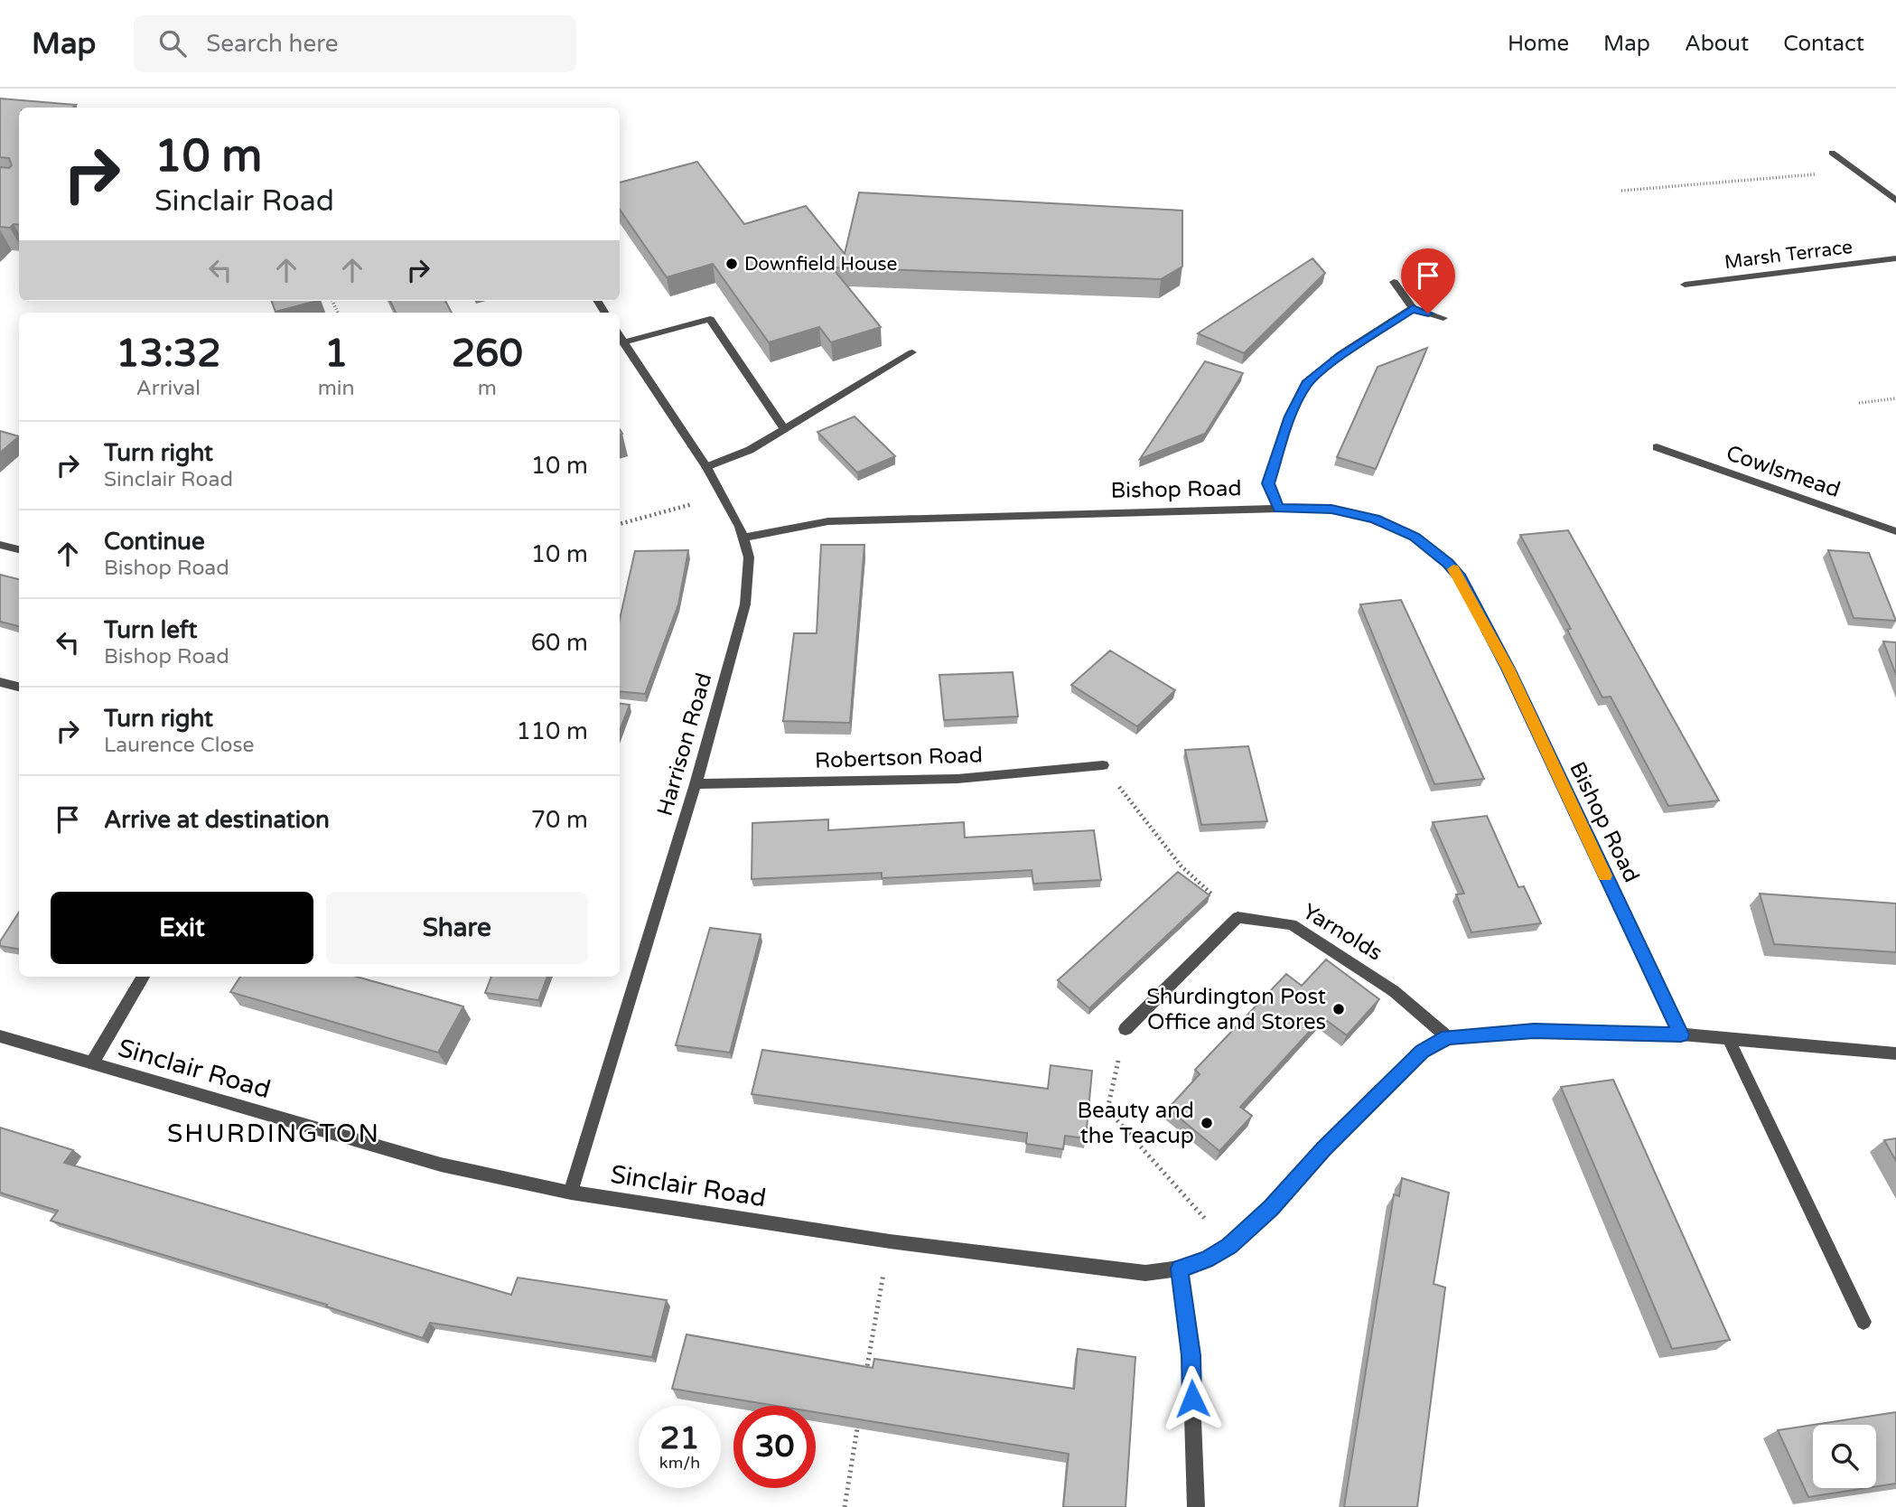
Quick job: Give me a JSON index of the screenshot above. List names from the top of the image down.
{
  "streets": {
    "street": [
      "Marsh Terrace",
      "Cowlsmead",
      "Bishop Road",
      "Harrison Road",
      "Robertson Road",
      "Yarnolds",
      "Sinclair Road"
    ]
  },
  "crossings": [
    ["Bishop Road", "Harrison Road"],
    ["Harrison Road", "Robertson Road"],
    ["Harrison Road", "Sinclair Road"],
    ["Yarnolds", "Sinclair Road"]
  ],
  "districts": ["SHURDINGTON"],
  "places": ["Downfield House", "Shurdington Post Office and Stores", "Beauty and the Teacup"],
  "page": {
    "header": "Map",
    "search": "Search here",
    "nav": [
      "Home",
      "Map",
      "About",
      "Contact"
    ],
    "turn": ["10 m", "Sinclair Road"],
    "eta": [
      "13:32",
      "Arrival",
      "1",
      "min",
      "260",
      "m"
    ],
    "list": [
      {
        "name": "Turn right",
        "note": "Sinclair Road",
        "value": "10 m"
      },
      {
        "name": "Continue",
        "note": "Bishop Road",
        "value": "10 m"
      },
      {
        "name": "Turn left",
        "note": "Bishop Road",
        "value": "60 m"
      },
      {
        "name": "Turn right",
        "note": "Laurence Close",
        "value": "110 m"
      },
      {
        "name": "Arrive at destination",
        "value": "70 m"
      }
    ],
    "buttons": ["Exit", "Share"],
    "speed": "21 km/h",
    "limit": "30"
  }
}
